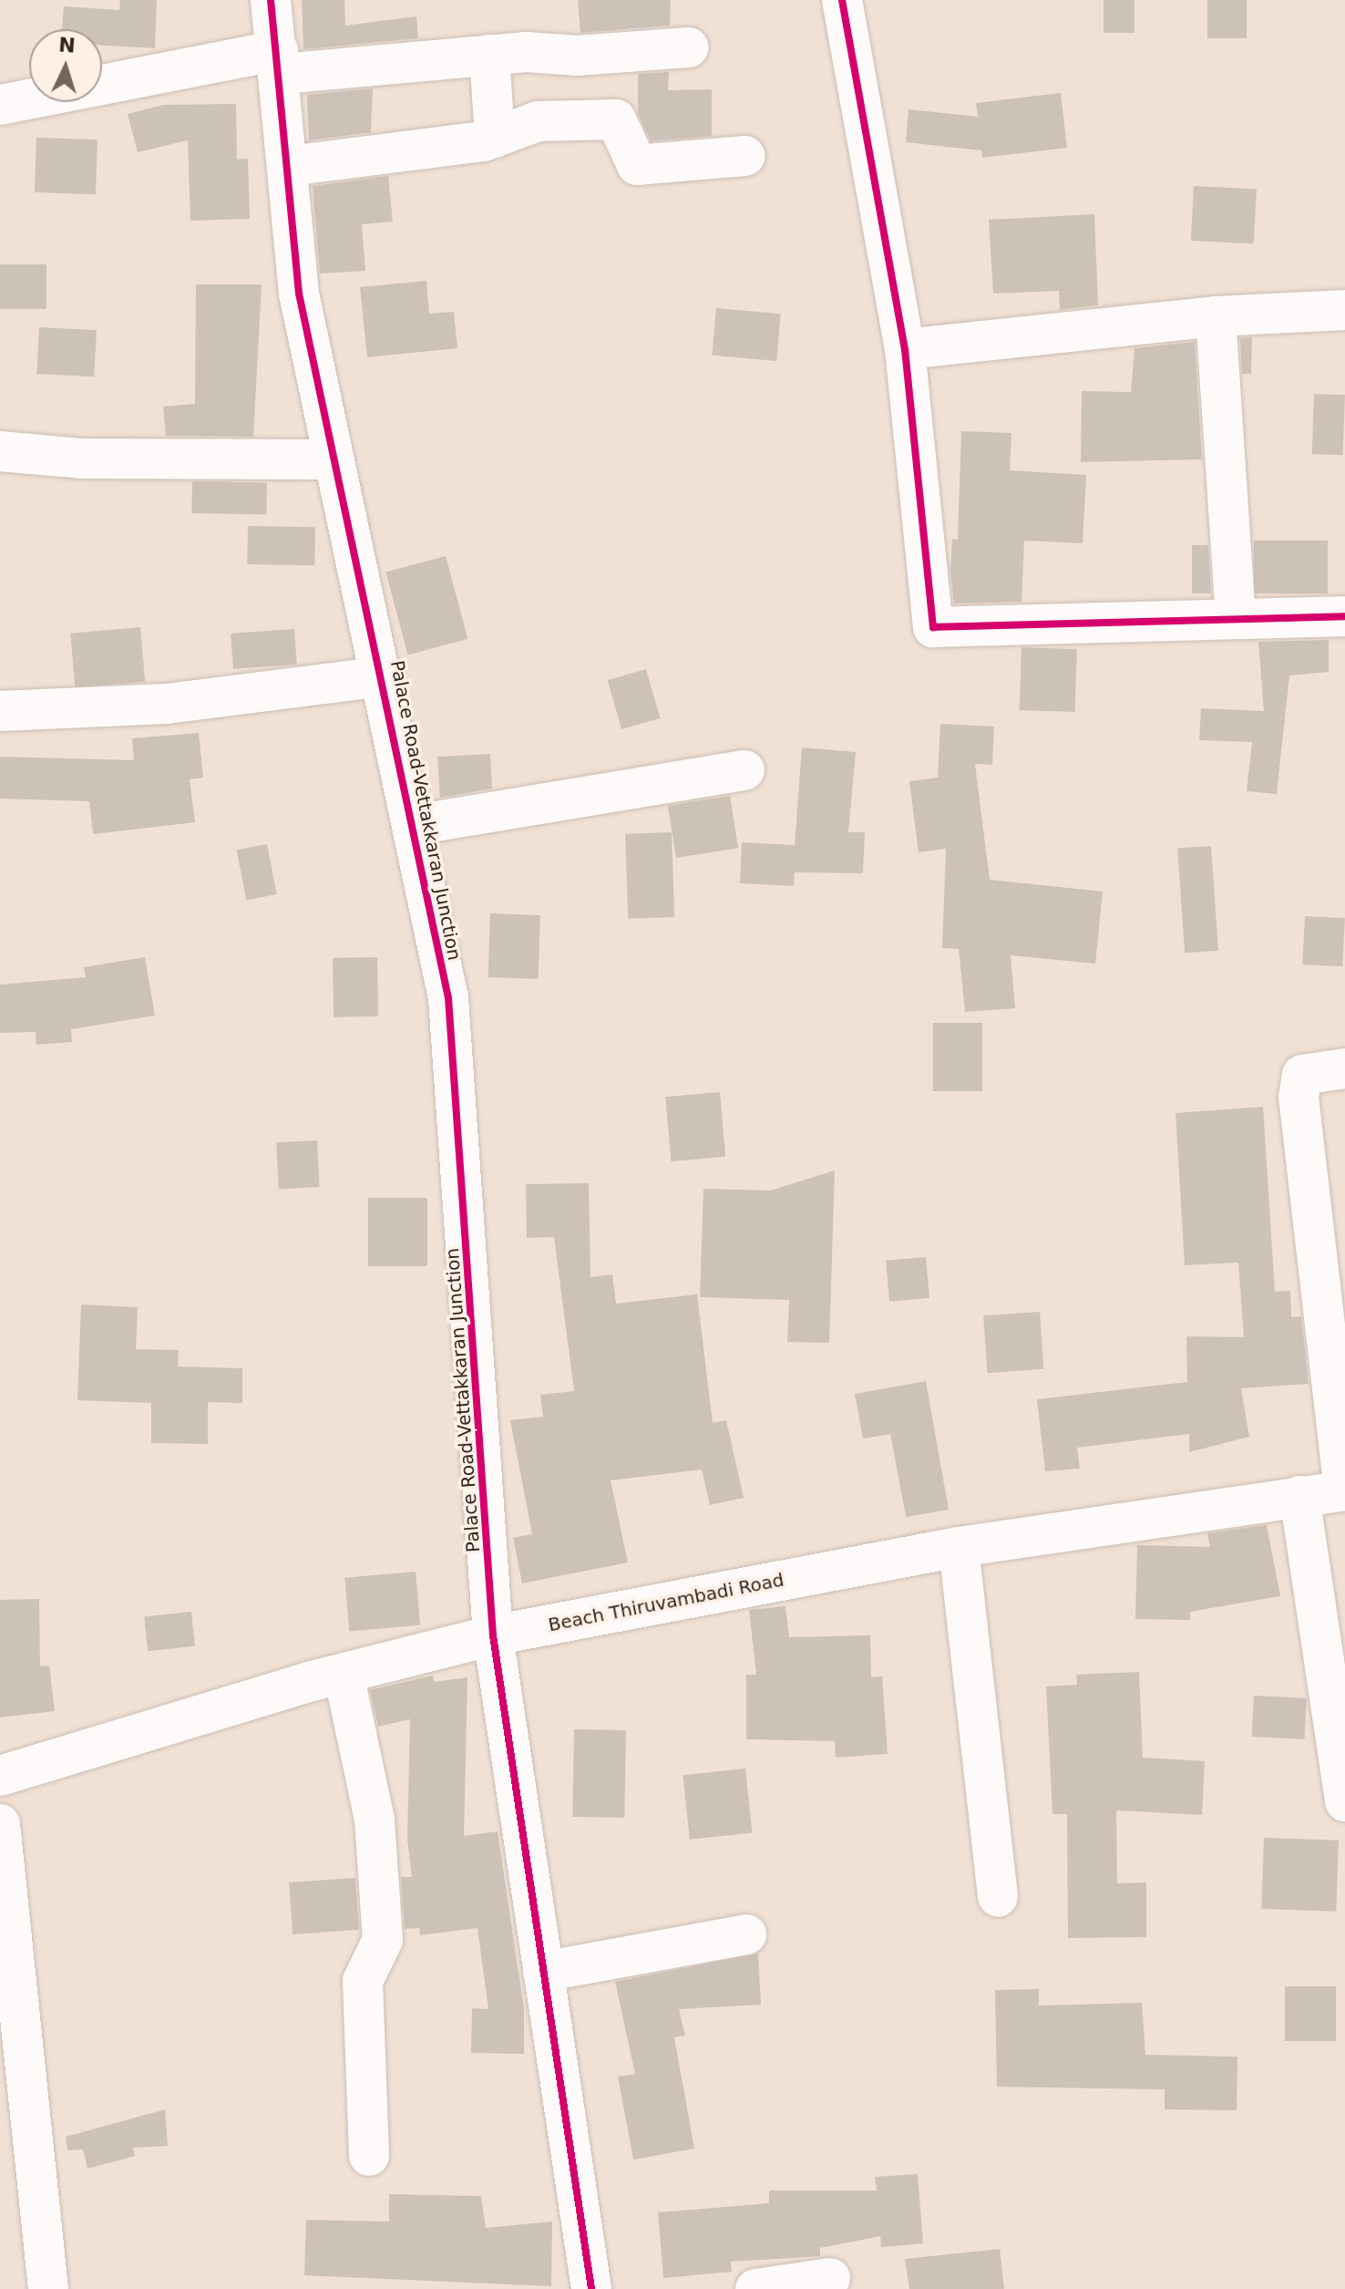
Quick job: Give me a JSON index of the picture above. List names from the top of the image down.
{
  "streets": {
    "street": ["Palace Road-Vettakkaran Junction", "Beach Thiruvambadi Road"]
  },
  "crossings": [
    ["Palace Road-Vettakkaran Junction", "Beach Thiruvambadi Road"]
  ],
  "north": "top"
}
